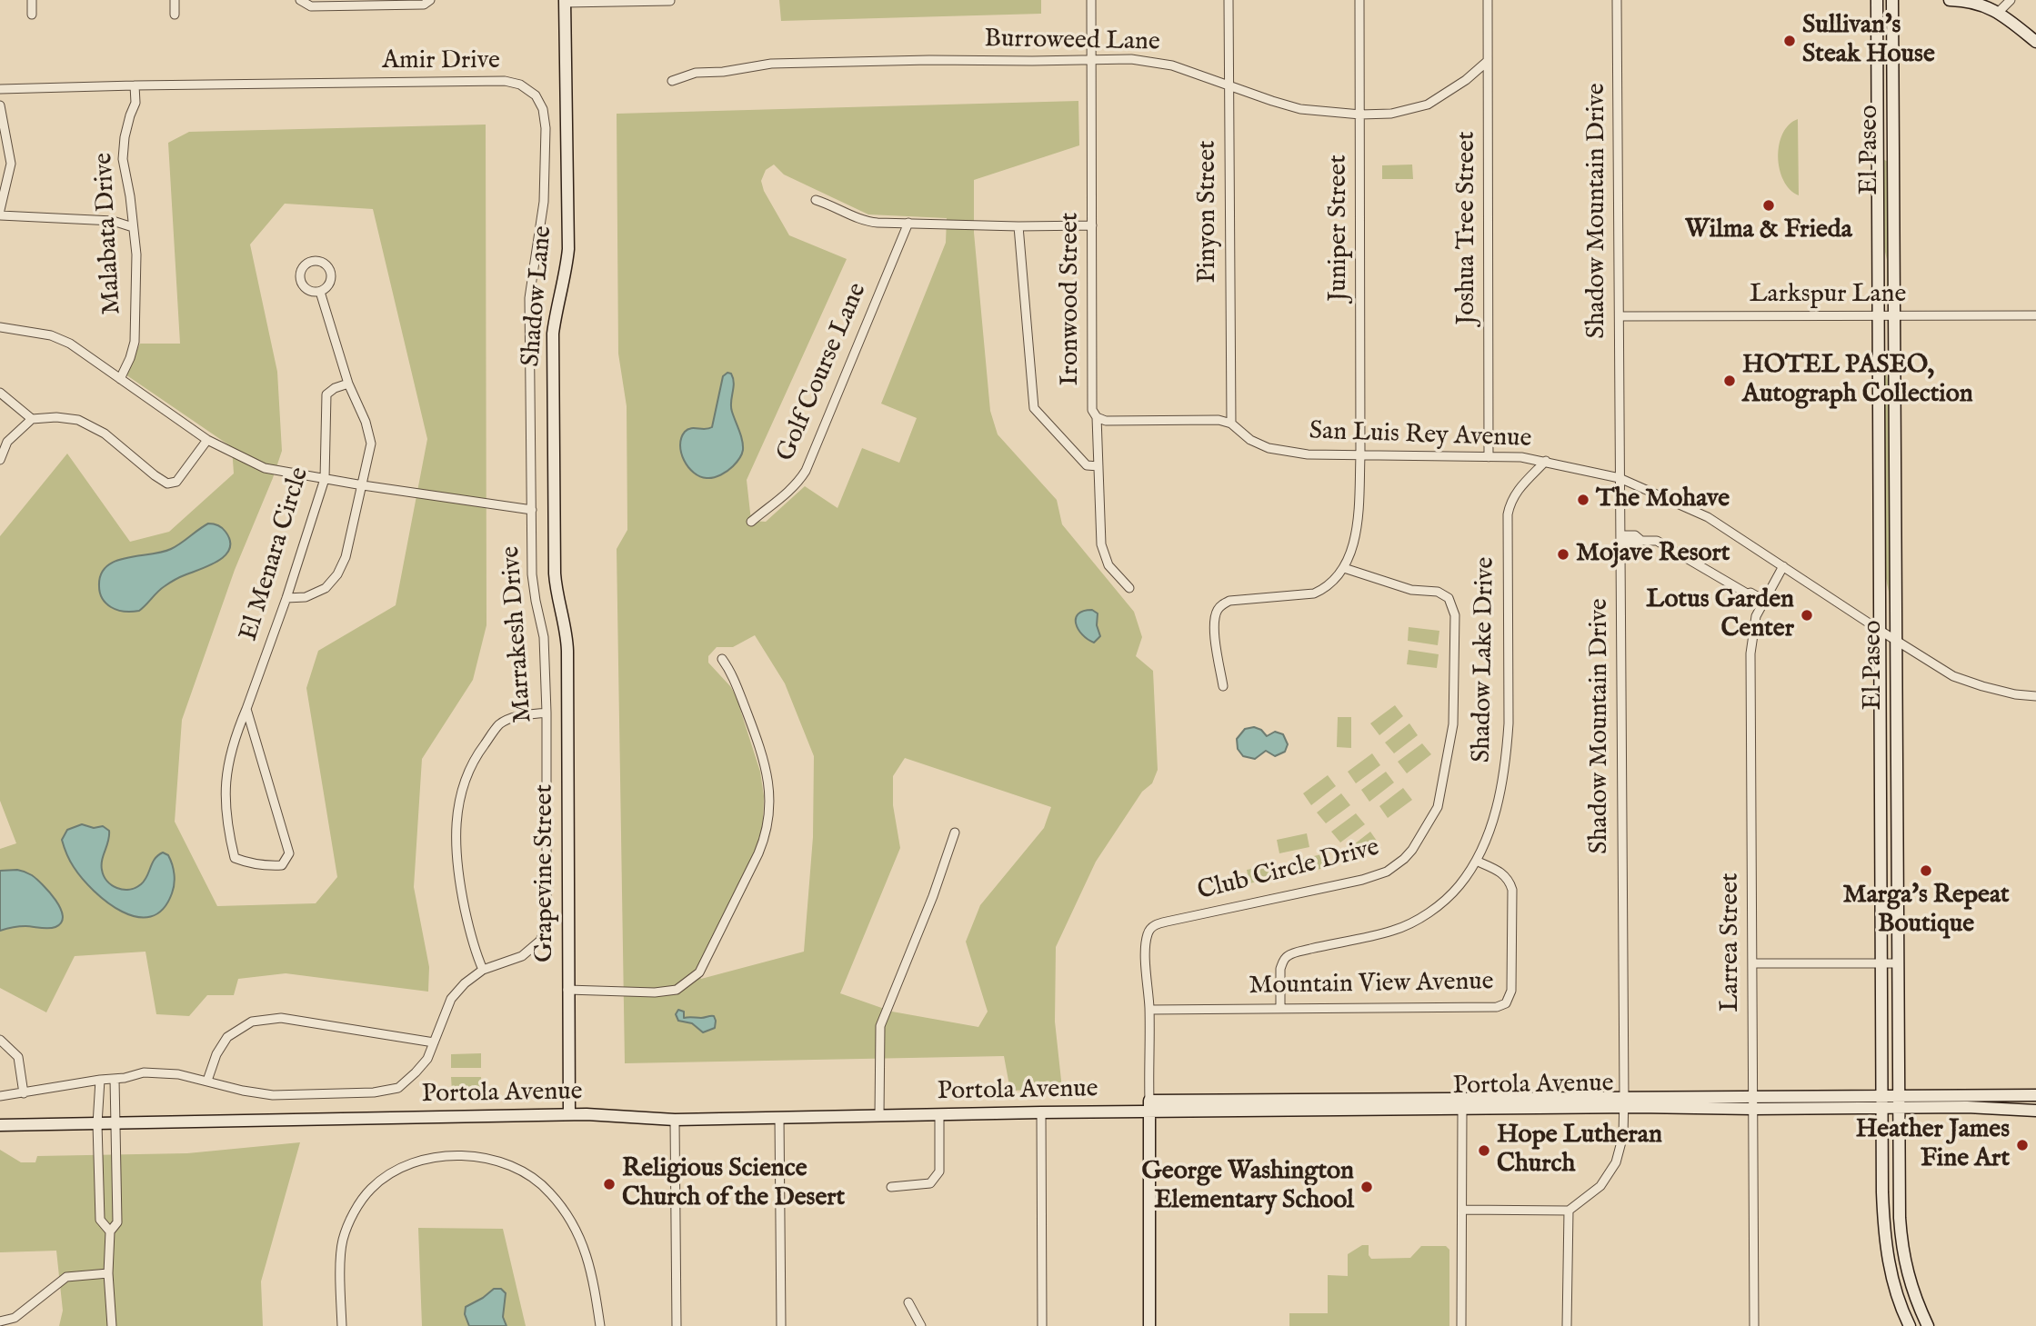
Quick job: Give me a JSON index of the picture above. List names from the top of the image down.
{
  "streets": {
    "street": [
      "Burroweed Lane",
      "Amir Drive",
      "El Paseo",
      "Shadow Mountain Drive",
      "Pinyon Street",
      "Juniper Street",
      "Joshua Tree Street",
      "Malabata Drive",
      "Larkspur Lane",
      "Shadow Lane",
      "Ironwood Street",
      "Golf Course Lane",
      "San Luis Rey Avenue",
      "El Menara Circle",
      "Marrakesh Drive",
      "Shadow Lake Drive",
      "Club Circle Drive",
      "Grapevine Street",
      "Larrea Street",
      "Mountain View Avenue",
      "Portola Avenue"
    ]
  },
  "crossings": [
    ["Burroweed Lane", "Pinyon Street"],
    ["Burroweed Lane", "Juniper Street"],
    ["Burroweed Lane", "Joshua Tree Street"],
    ["Burroweed Lane", "Ironwood Street"],
    ["Amir Drive", "Malabata Drive"],
    ["Amir Drive", "Marrakesh Drive"],
    ["El Paseo", "Larkspur Lane"],
    ["El Paseo", "San Luis Rey Avenue"],
    ["El Paseo", "Portola Avenue"],
    ["Shadow Mountain Drive", "Larkspur Lane"],
    ["Shadow Mountain Drive", "San Luis Rey Avenue"],
    ["Shadow Mountain Drive", "Portola Avenue"],
    ["Pinyon Street", "San Luis Rey Avenue"],
    ["Juniper Street", "San Luis Rey Avenue"],
    ["Juniper Street", "Club Circle Drive"],
    ["Joshua Tree Street", "San Luis Rey Avenue"],
    ["Malabata Drive", "Marrakesh Drive"],
    ["Shadow Lane", "Grapevine Street"],
    ["San Luis Rey Avenue", "Shadow Lake Drive"],
    ["San Luis Rey Avenue", "Larrea Street"],
    ["El Menara Circle", "Marrakesh Drive"],
    ["Shadow Lake Drive", "Mountain View Avenue"],
    ["Club Circle Drive", "Mountain View Avenue"],
    ["Grapevine Street", "Portola Avenue"],
    ["Larrea Street", "Portola Avenue"]
  ],
  "places": [
    "Sullivan's Steak House",
    "Wilma & Frieda",
    "HOTEL PASEO, Autograph Collection",
    "The Mohave",
    "Mojave Resort",
    "Lotus Garden Center",
    "Marga's Repeat Boutique",
    "Heather James Fine Art",
    "Hope Lutheran Church",
    "Religious Science Church of the Desert",
    "George Washington Elementary School"
  ]
}
